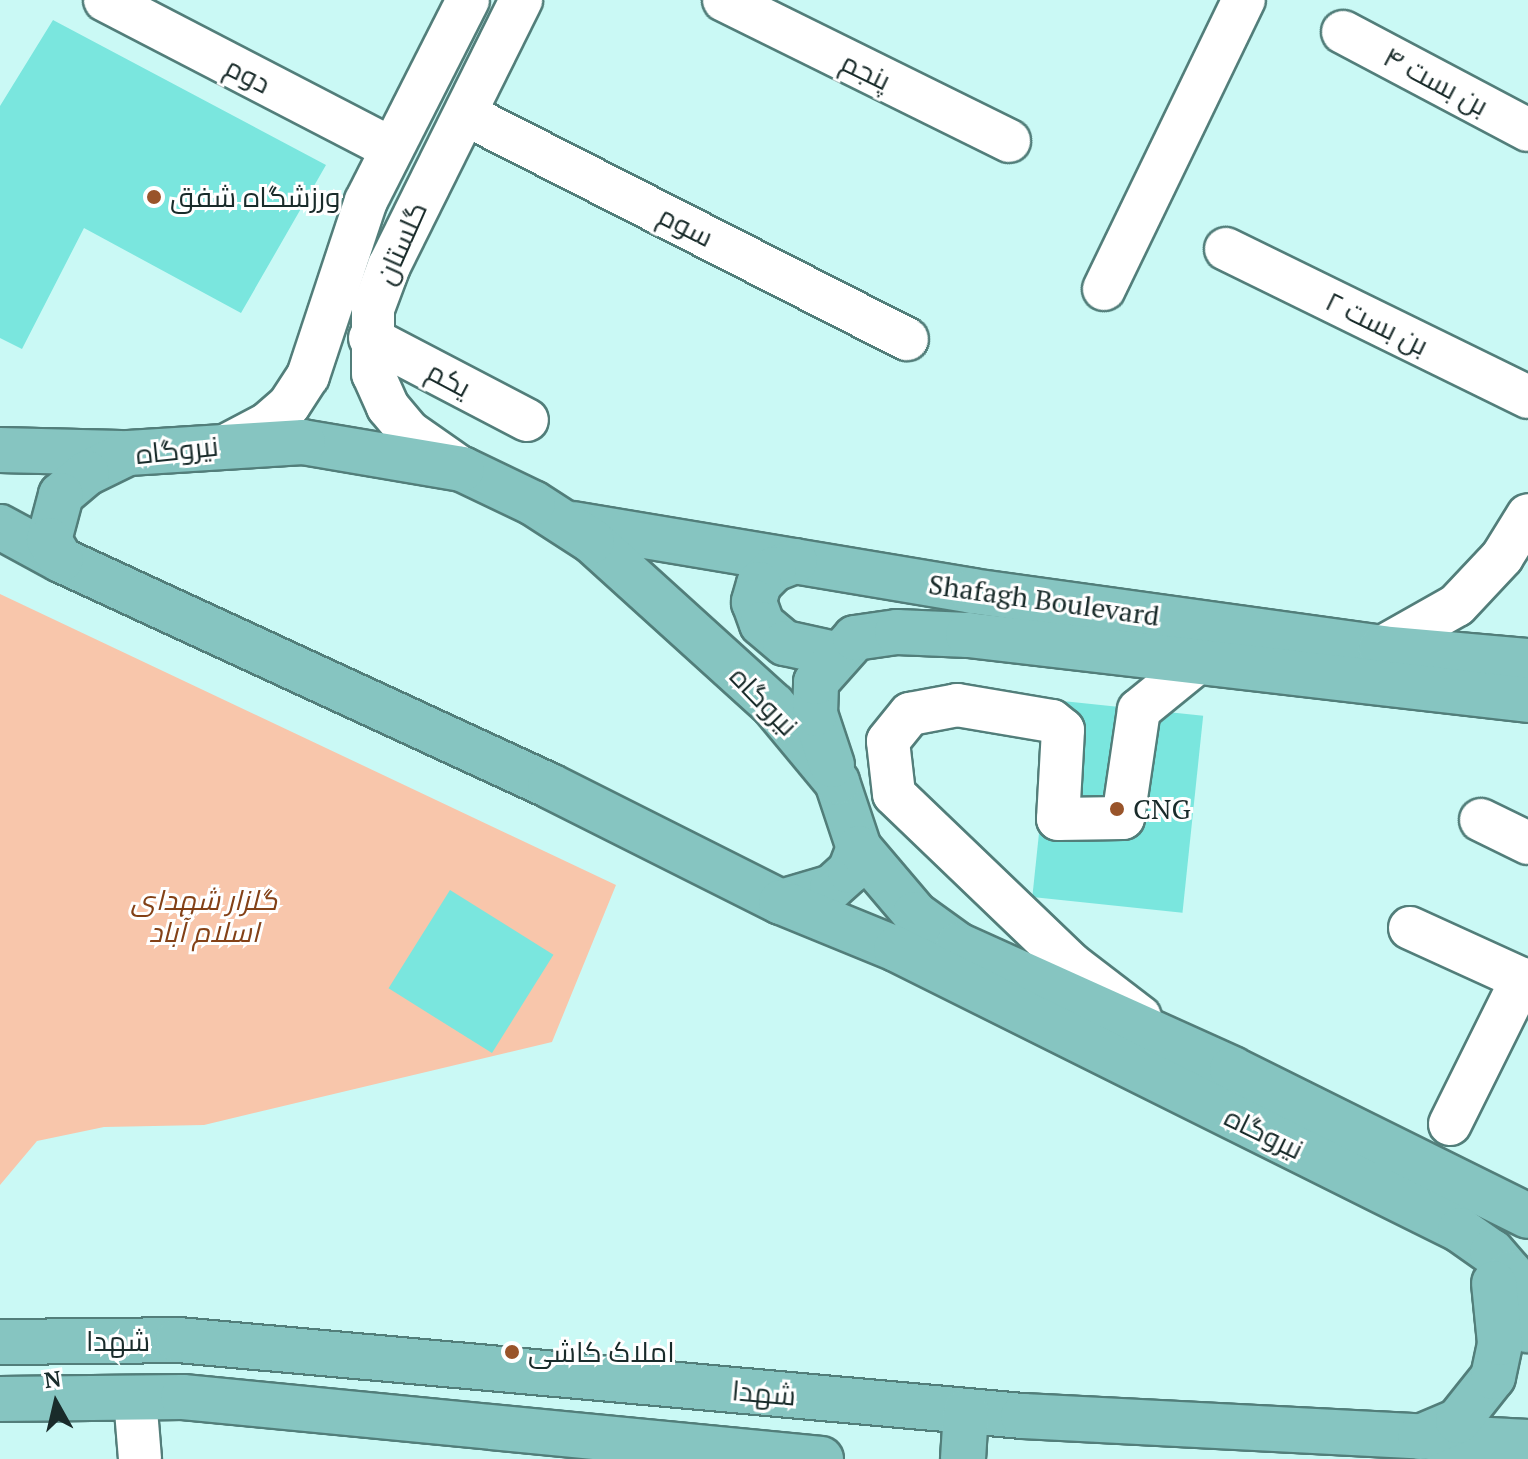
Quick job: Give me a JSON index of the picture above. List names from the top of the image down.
{
  "streets": {
    "main road": ["نیروگاه", "Shafagh Boulevard", "شهدا"],
    "street": [
      "پنجم",
      "دوم",
      "بن بست ۴",
      "سوم",
      "گلستان",
      "بن بست ۲",
      "یکم"
    ]
  },
  "crossings": [
    ["دوم", "گلستان"],
    ["سوم", "گلستان"],
    ["گلستان", "یکم"],
    ["گلستان", "نیروگاه"],
    ["نیروگاه", "Shafagh Boulevard"]
  ],
  "parks": ["گلزار شهدای اسلام آباد"],
  "places": ["ورزشگاه شفق", "CNG", "املاک کاشی"],
  "north": "top"
}
